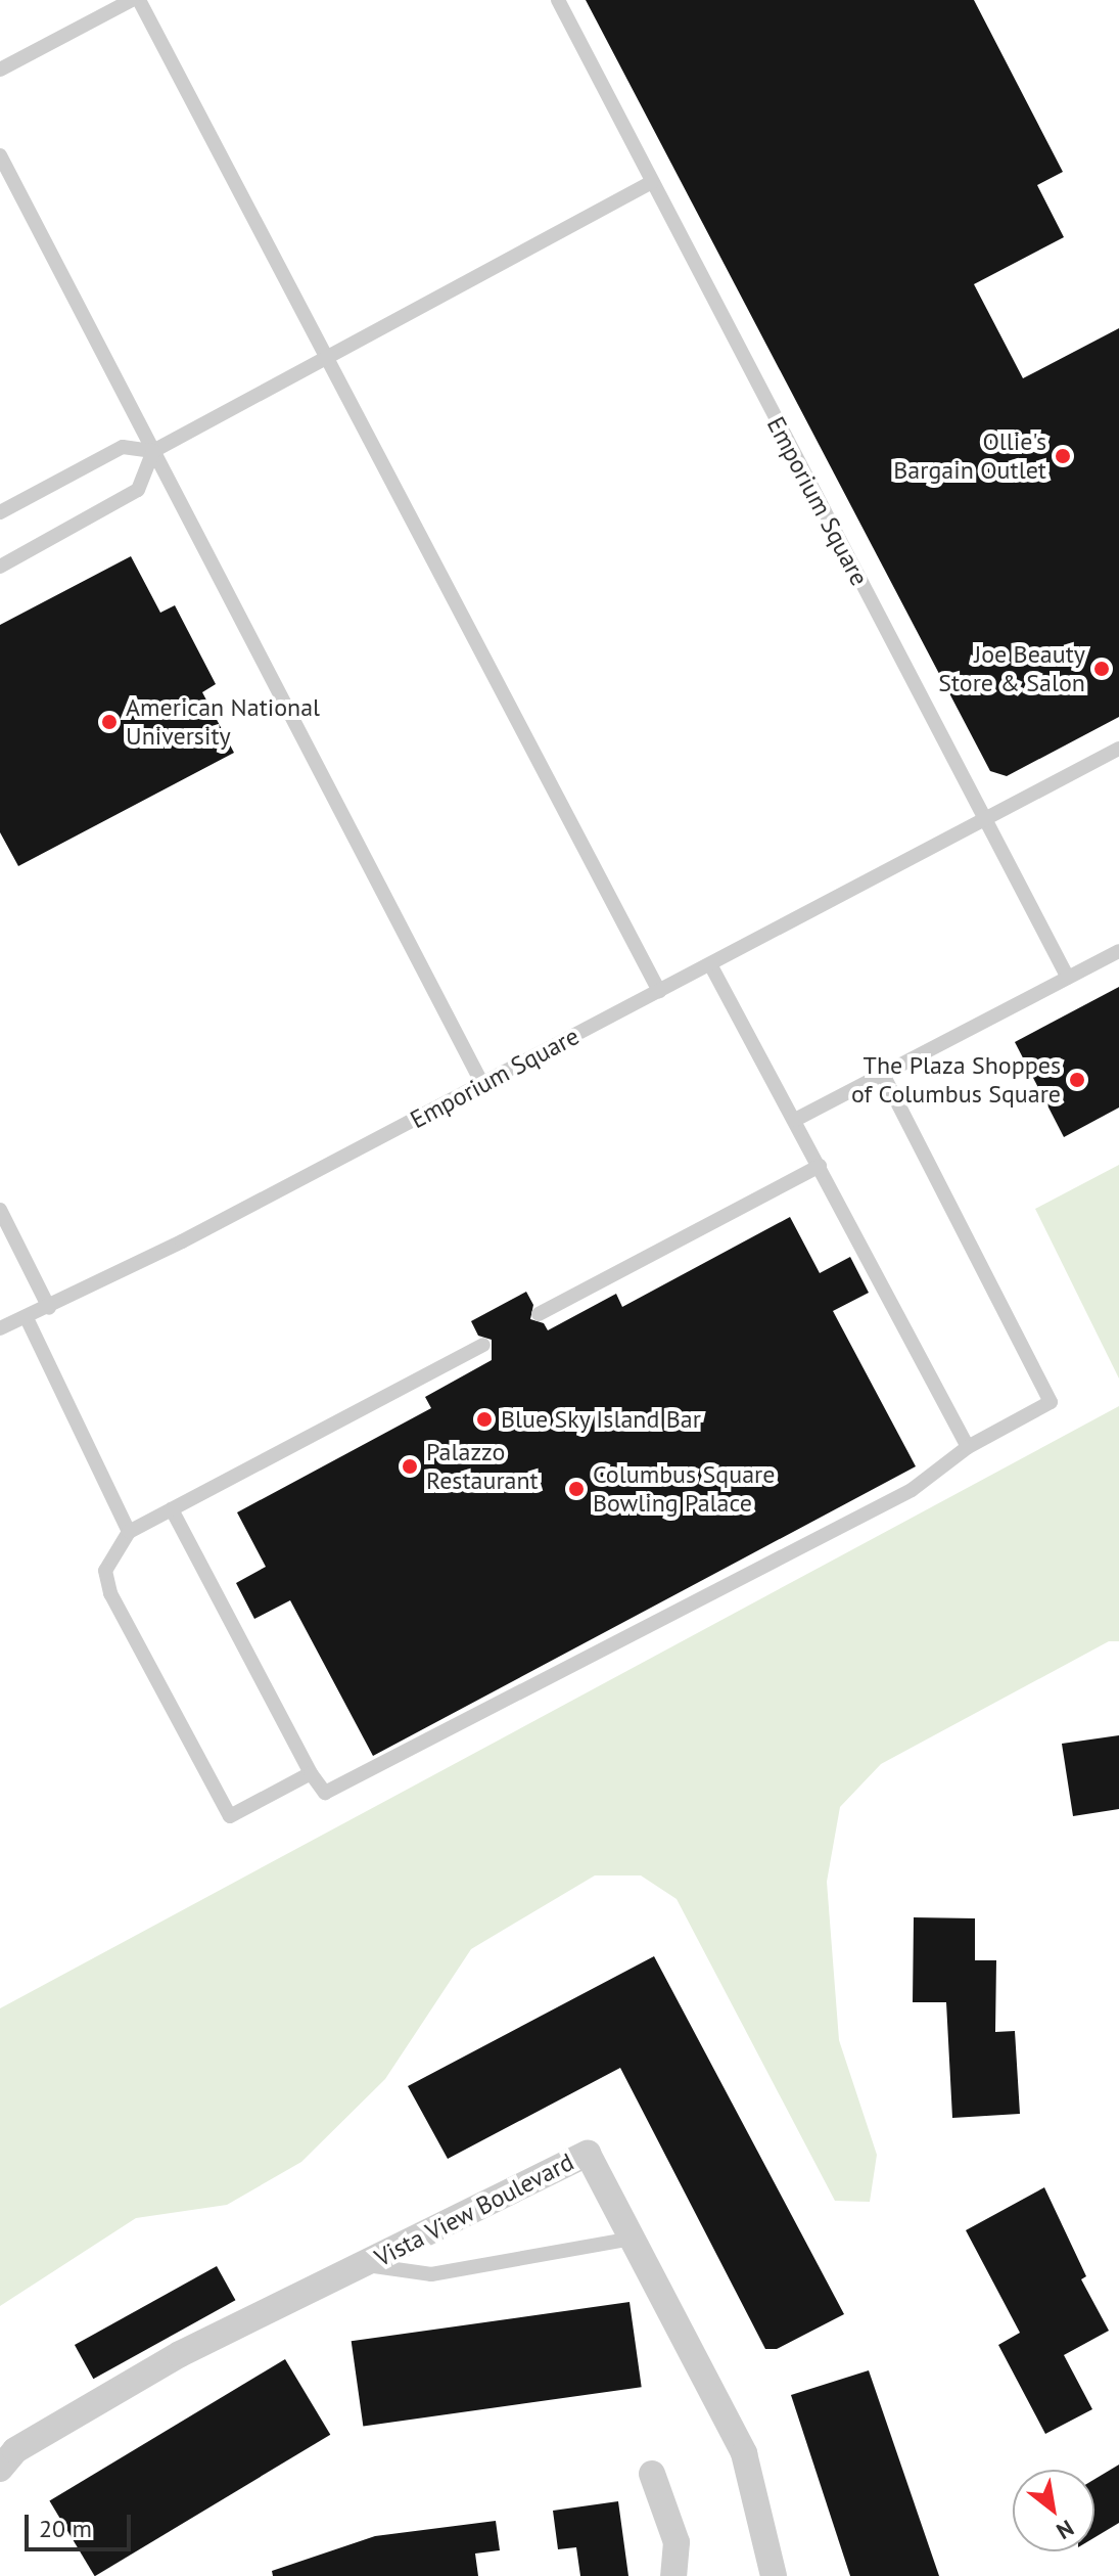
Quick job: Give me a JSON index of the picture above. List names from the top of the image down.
{
  "streets": {
    "street": ["Vista View Boulevard"],
    "lane": ["Emporium Square"]
  },
  "places": [
    "Ollie's Bargain Outlet",
    "Joe Beauty Store & Salon",
    "American National University",
    "The Plaza Shoppes of Columbus Square",
    "Blue Sky Island Bar",
    "Palazzo Restaurant",
    "Columbus Square Bowling Palace"
  ],
  "scale_bar": "20 m",
  "north": "bottom right"
}
